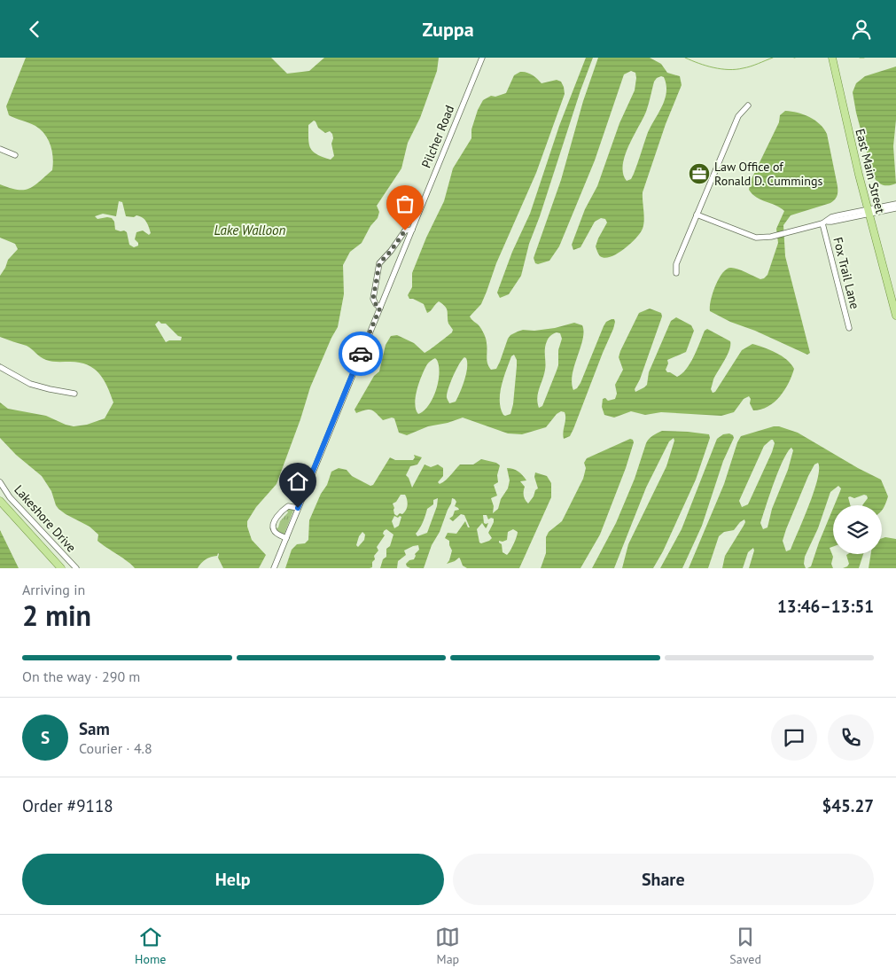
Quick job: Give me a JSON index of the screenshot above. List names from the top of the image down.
{
  "streets": {
    "main road": ["East Main Street"],
    "street": ["Pilcher Road", "Fox Trail Lane", "Lakeshore Drive"]
  },
  "water": ["Lake Walloon"],
  "places": {
    "office": ["Law Office of Ronald D. Cummings"]
  },
  "page": {
    "header": "Zuppa",
    "heading": ["2 min", "Arriving in", "13:46–13:51"],
    "panel": [
      "Sam",
      "Courier · 4.8",
      "Order #9118",
      "$45.27"
    ],
    "bar": "On the way · 290 m",
    "round": "S",
    "buttons": ["Help", "Share"],
    "tabs": ["Home", "Map", "Saved"]
  }
}
